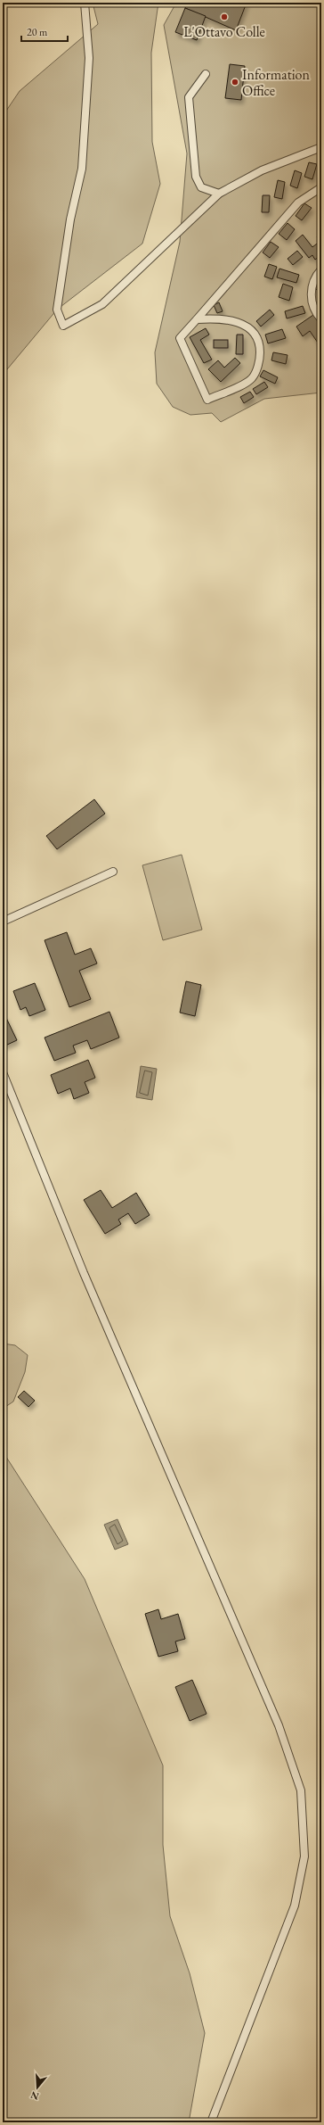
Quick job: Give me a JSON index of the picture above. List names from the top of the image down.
{
  "places": ["L'Ottavo Colle", "Information Office"],
  "scale_bar": "20 m",
  "north": "bottom"
}
